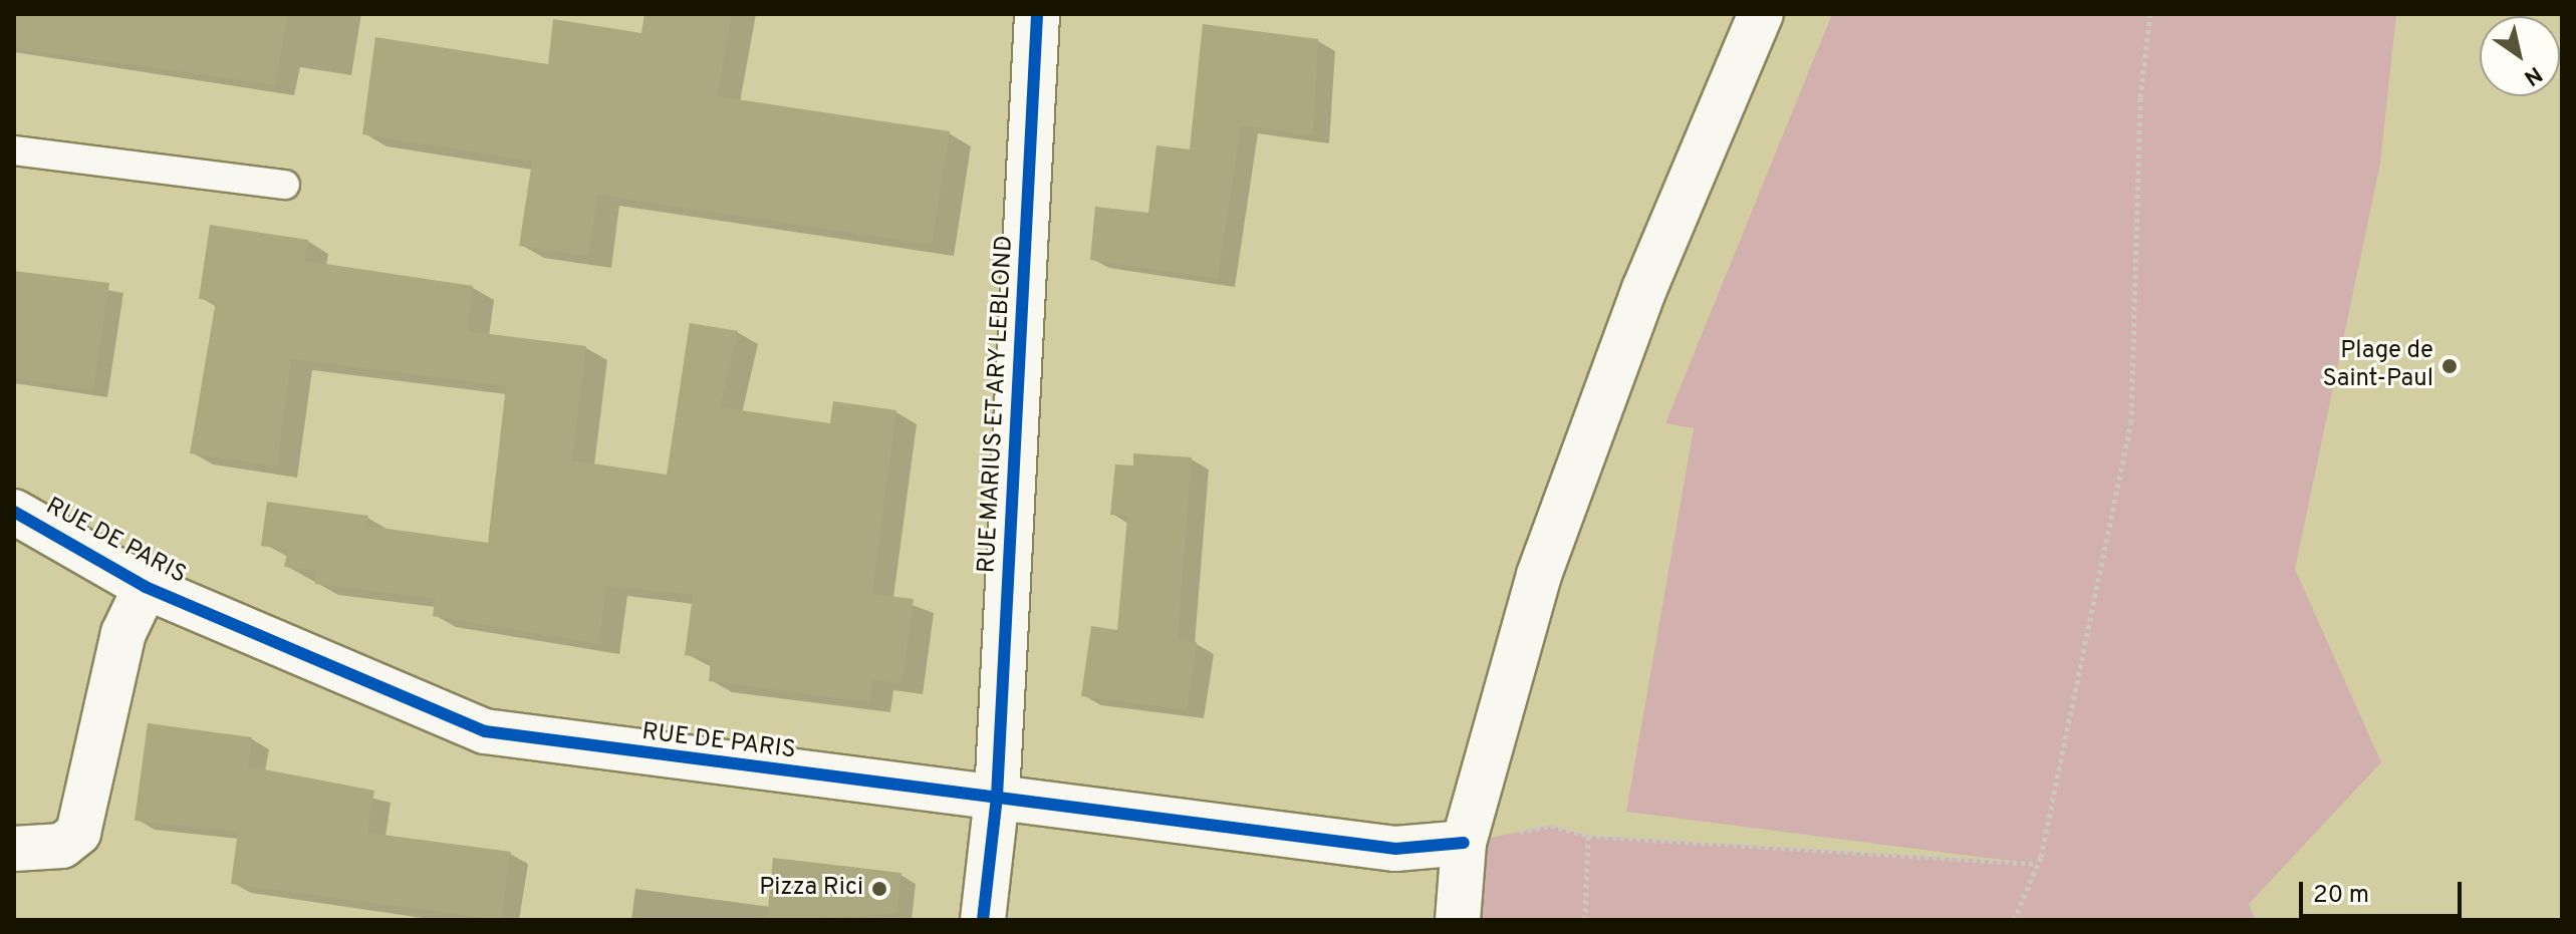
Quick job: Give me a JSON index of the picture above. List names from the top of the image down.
{
  "streets": {
    "street": ["RUE MARIUS ET ARY LEBLOND", "RUE DE PARIS"]
  },
  "crossings": [
    ["RUE MARIUS ET ARY LEBLOND", "RUE DE PARIS"]
  ],
  "places": ["Plage de Saint-Paul", "Pizza Rici"],
  "scale_bar": "20 m",
  "north": "bottom right"
}
